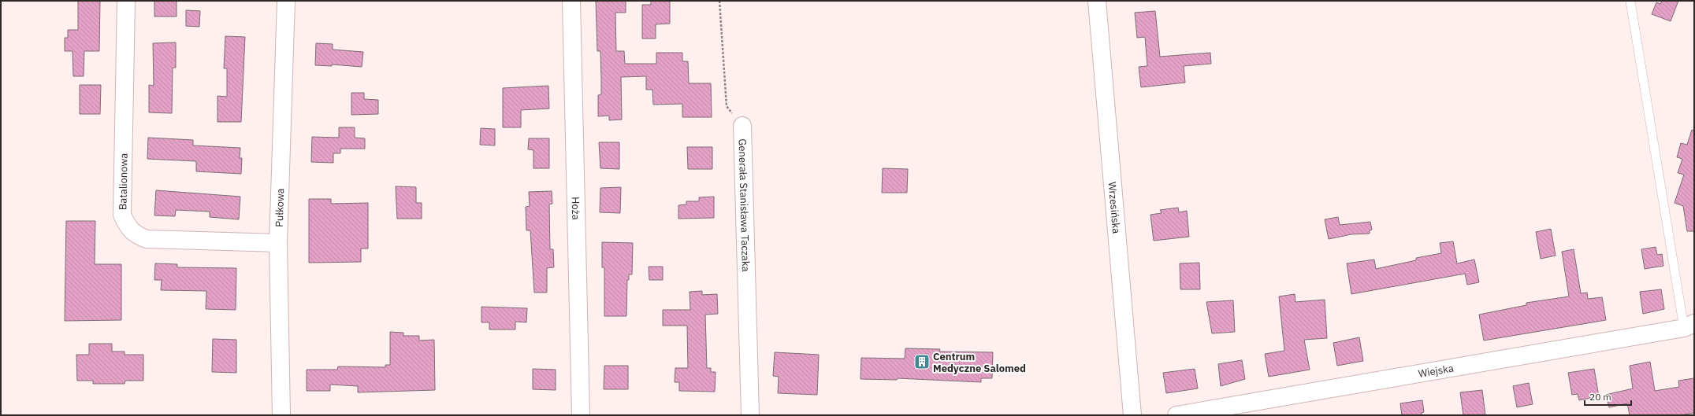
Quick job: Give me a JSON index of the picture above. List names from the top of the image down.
{
  "streets": {
    "street": [
      "Batalionowa",
      "Generała Stanisława Taczaka",
      "Pułkowa",
      "Wrzesińska",
      "Hoża",
      "Wiejska"
    ]
  },
  "crossings": [
    ["Batalionowa", "Pułkowa"]
  ],
  "places": {
    "building": ["Centrum Medyczne Salomed"]
  },
  "scale_bar": "20 m"
}
